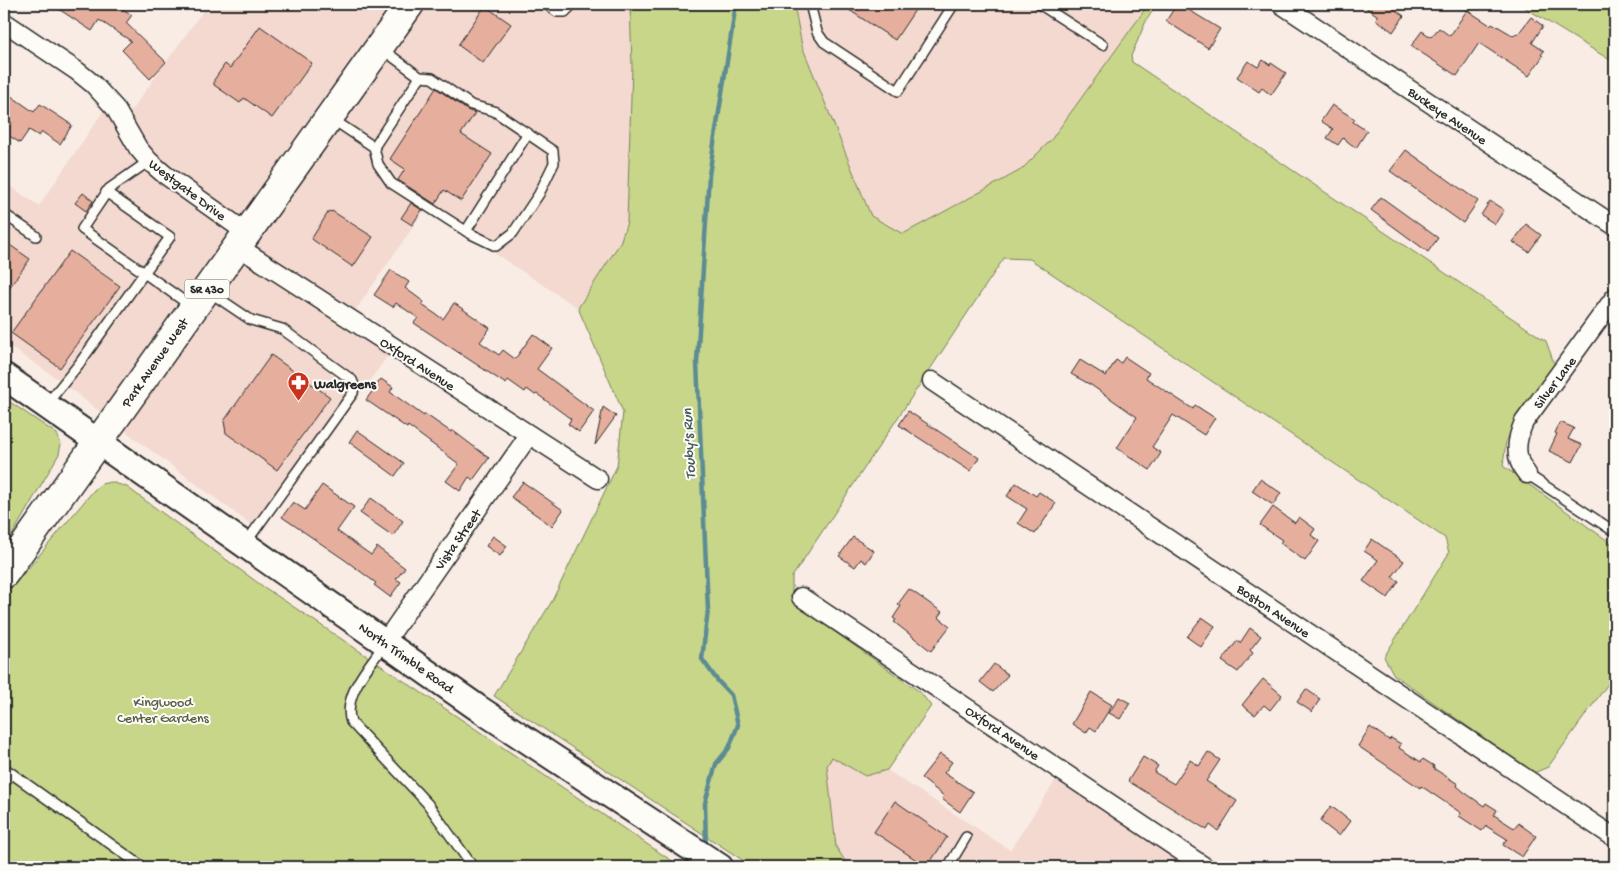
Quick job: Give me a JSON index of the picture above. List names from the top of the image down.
{
  "streets": {
    "main road": ["SR 430", "Park Avenue West", "North Trimble Road"],
    "street": [
      "Buckeye Avenue",
      "Westgate Drive",
      "Oxford Avenue",
      "Silver Lane",
      "Vista Street",
      "Boston Avenue"
    ]
  },
  "crossings": [
    ["Westgate Drive", "Park Avenue West"],
    ["Westgate Drive", "Oxford Avenue"],
    ["Park Avenue West", "Oxford Avenue"],
    ["Park Avenue West", "North Trimble Road"],
    ["Oxford Avenue", "Vista Street"],
    ["Vista Street", "North Trimble Road"]
  ],
  "water": ["Touby's Run"],
  "parks": ["Kingwood Center Gardens"],
  "places": {
    "pharmacy": ["Walgreens"]
  }
}
